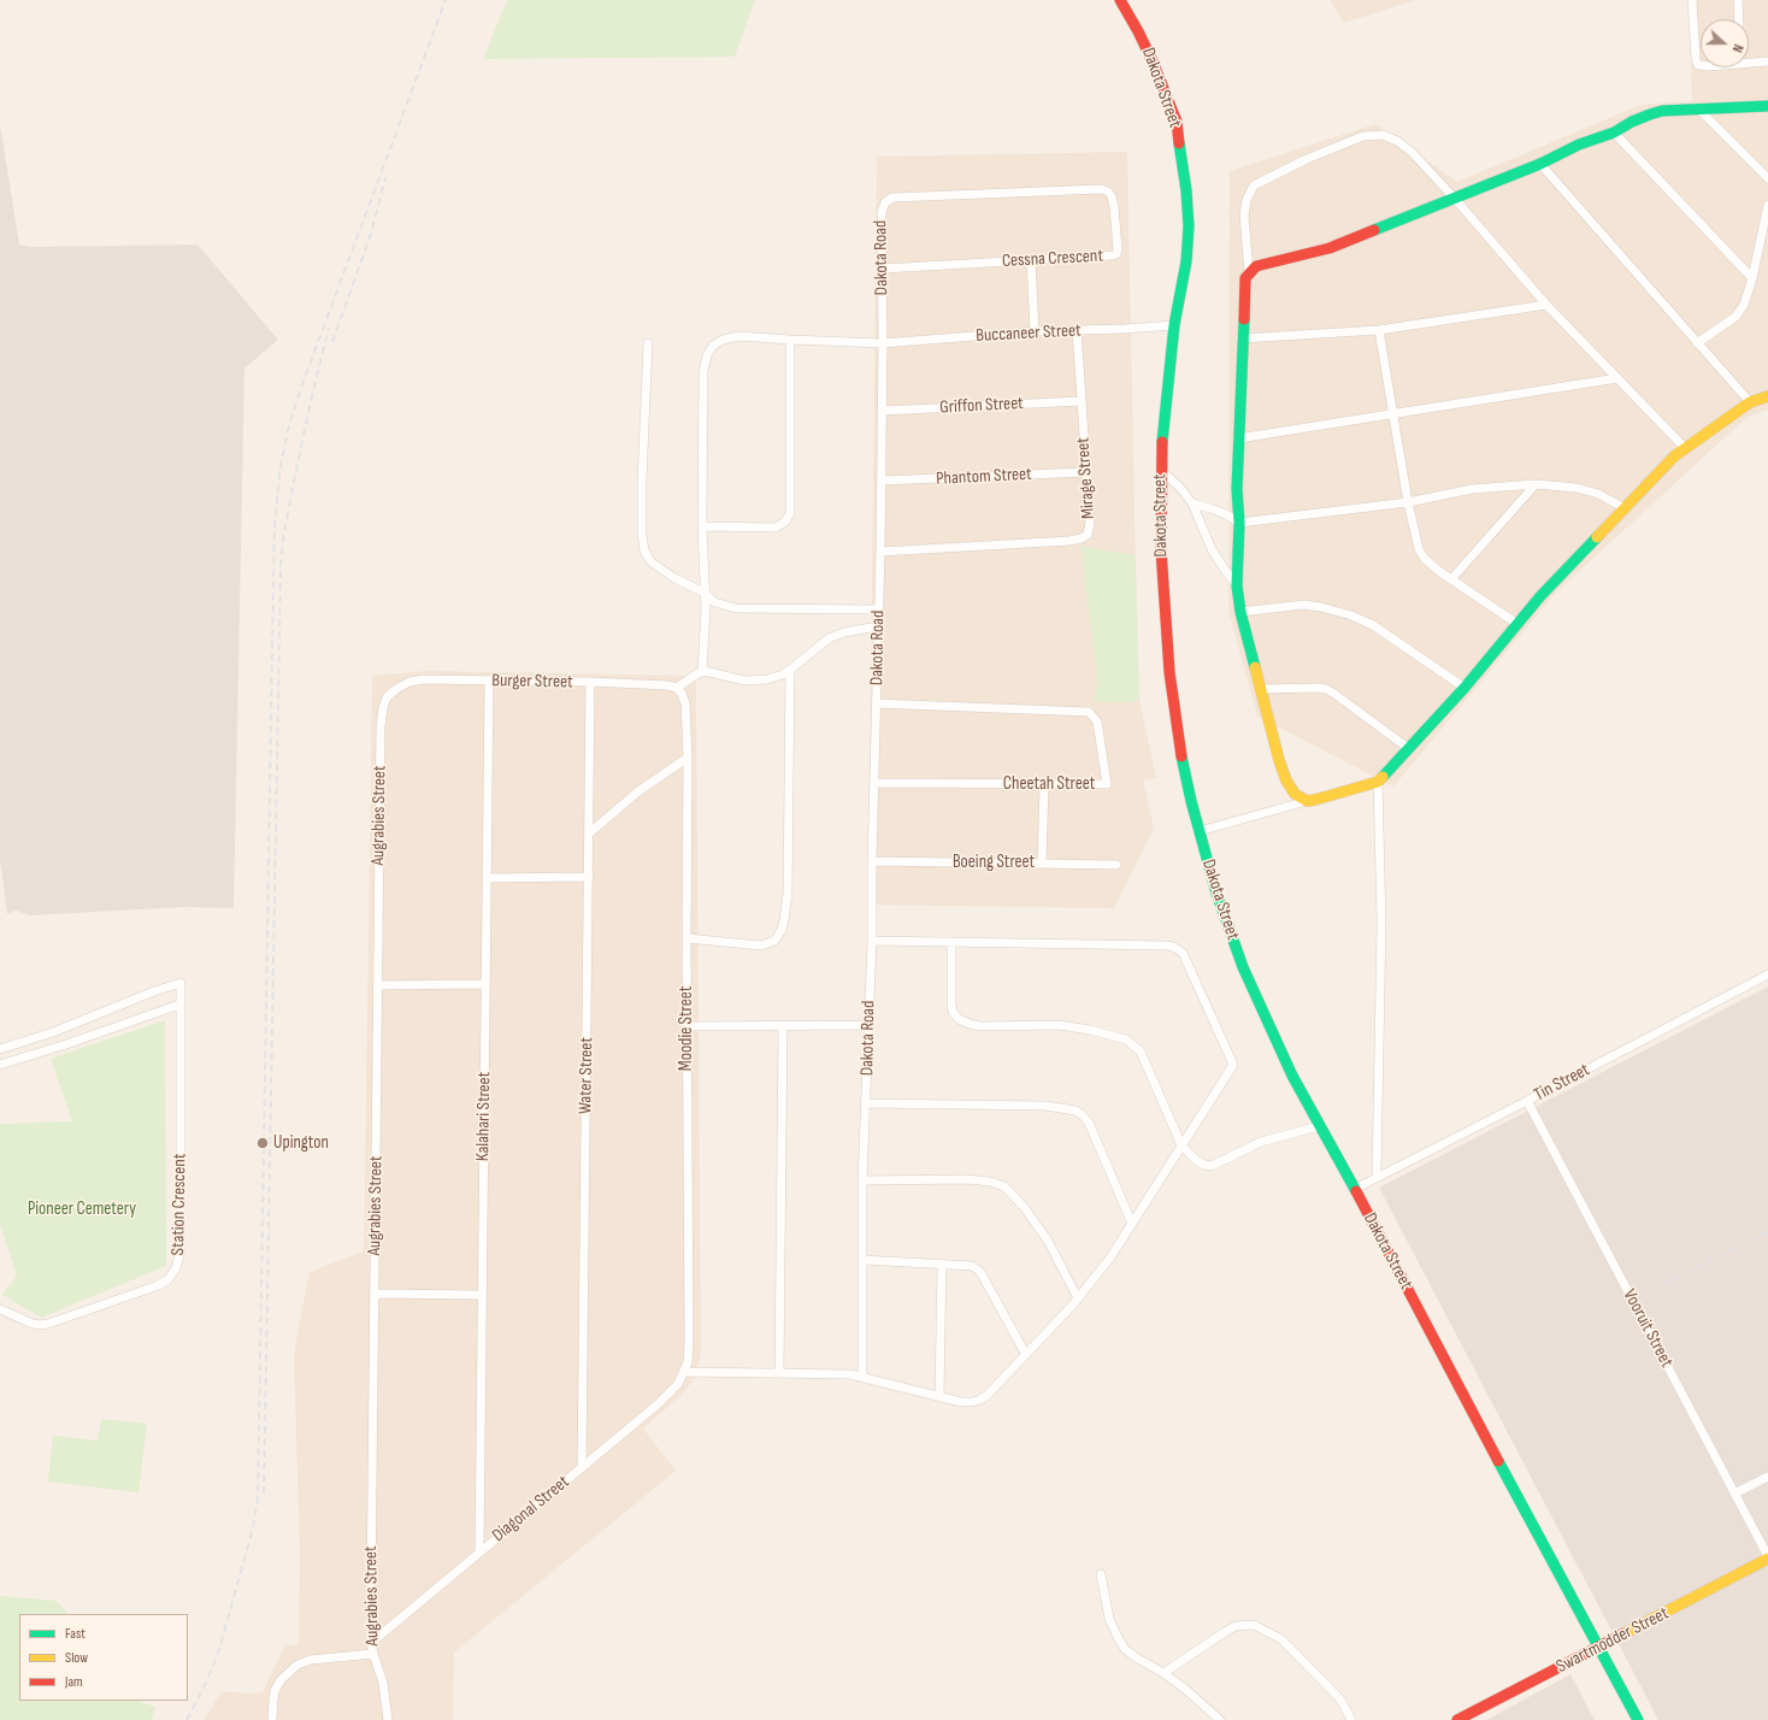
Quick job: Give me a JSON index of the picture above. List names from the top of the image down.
{
  "streets": {
    "street": [
      "Dakota Street",
      "Dakota Road",
      "Cessna Crescent",
      "Buccaneer Street",
      "Griffon Street",
      "Phantom Street",
      "Mirage Street",
      "Burger Street",
      "Cheetah Street",
      "Augrabies Street",
      "Boeing Street",
      "Moodie Street",
      "Water Street",
      "Tin Street",
      "Kalahari Street",
      "Station Crescent",
      "Vooruit Street",
      "Diagonal Street",
      "Swartmodder Street"
    ]
  },
  "crossings": [
    ["Dakota Street", "Buccaneer Street"],
    ["Dakota Street", "Tin Street"],
    ["Dakota Street", "Swartmodder Street"],
    ["Dakota Road", "Cessna Crescent"],
    ["Dakota Road", "Buccaneer Street"],
    ["Dakota Road", "Griffon Street"],
    ["Dakota Road", "Phantom Street"],
    ["Dakota Road", "Mirage Street"],
    ["Dakota Road", "Cheetah Street"],
    ["Dakota Road", "Boeing Street"],
    ["Buccaneer Street", "Mirage Street"],
    ["Griffon Street", "Mirage Street"],
    ["Phantom Street", "Mirage Street"],
    ["Burger Street", "Augrabies Street"],
    ["Burger Street", "Moodie Street"],
    ["Burger Street", "Water Street"],
    ["Burger Street", "Kalahari Street"],
    ["Augrabies Street", "Diagonal Street"],
    ["Moodie Street", "Diagonal Street"],
    ["Water Street", "Diagonal Street"],
    ["Tin Street", "Vooruit Street"],
    ["Kalahari Street", "Diagonal Street"],
    ["Vooruit Street", "Swartmodder Street"]
  ],
  "parks": ["Pioneer Cemetery"],
  "places": ["Upington"],
  "legend": ["Fast", "Slow", "Jam"],
  "north": "right"
}
